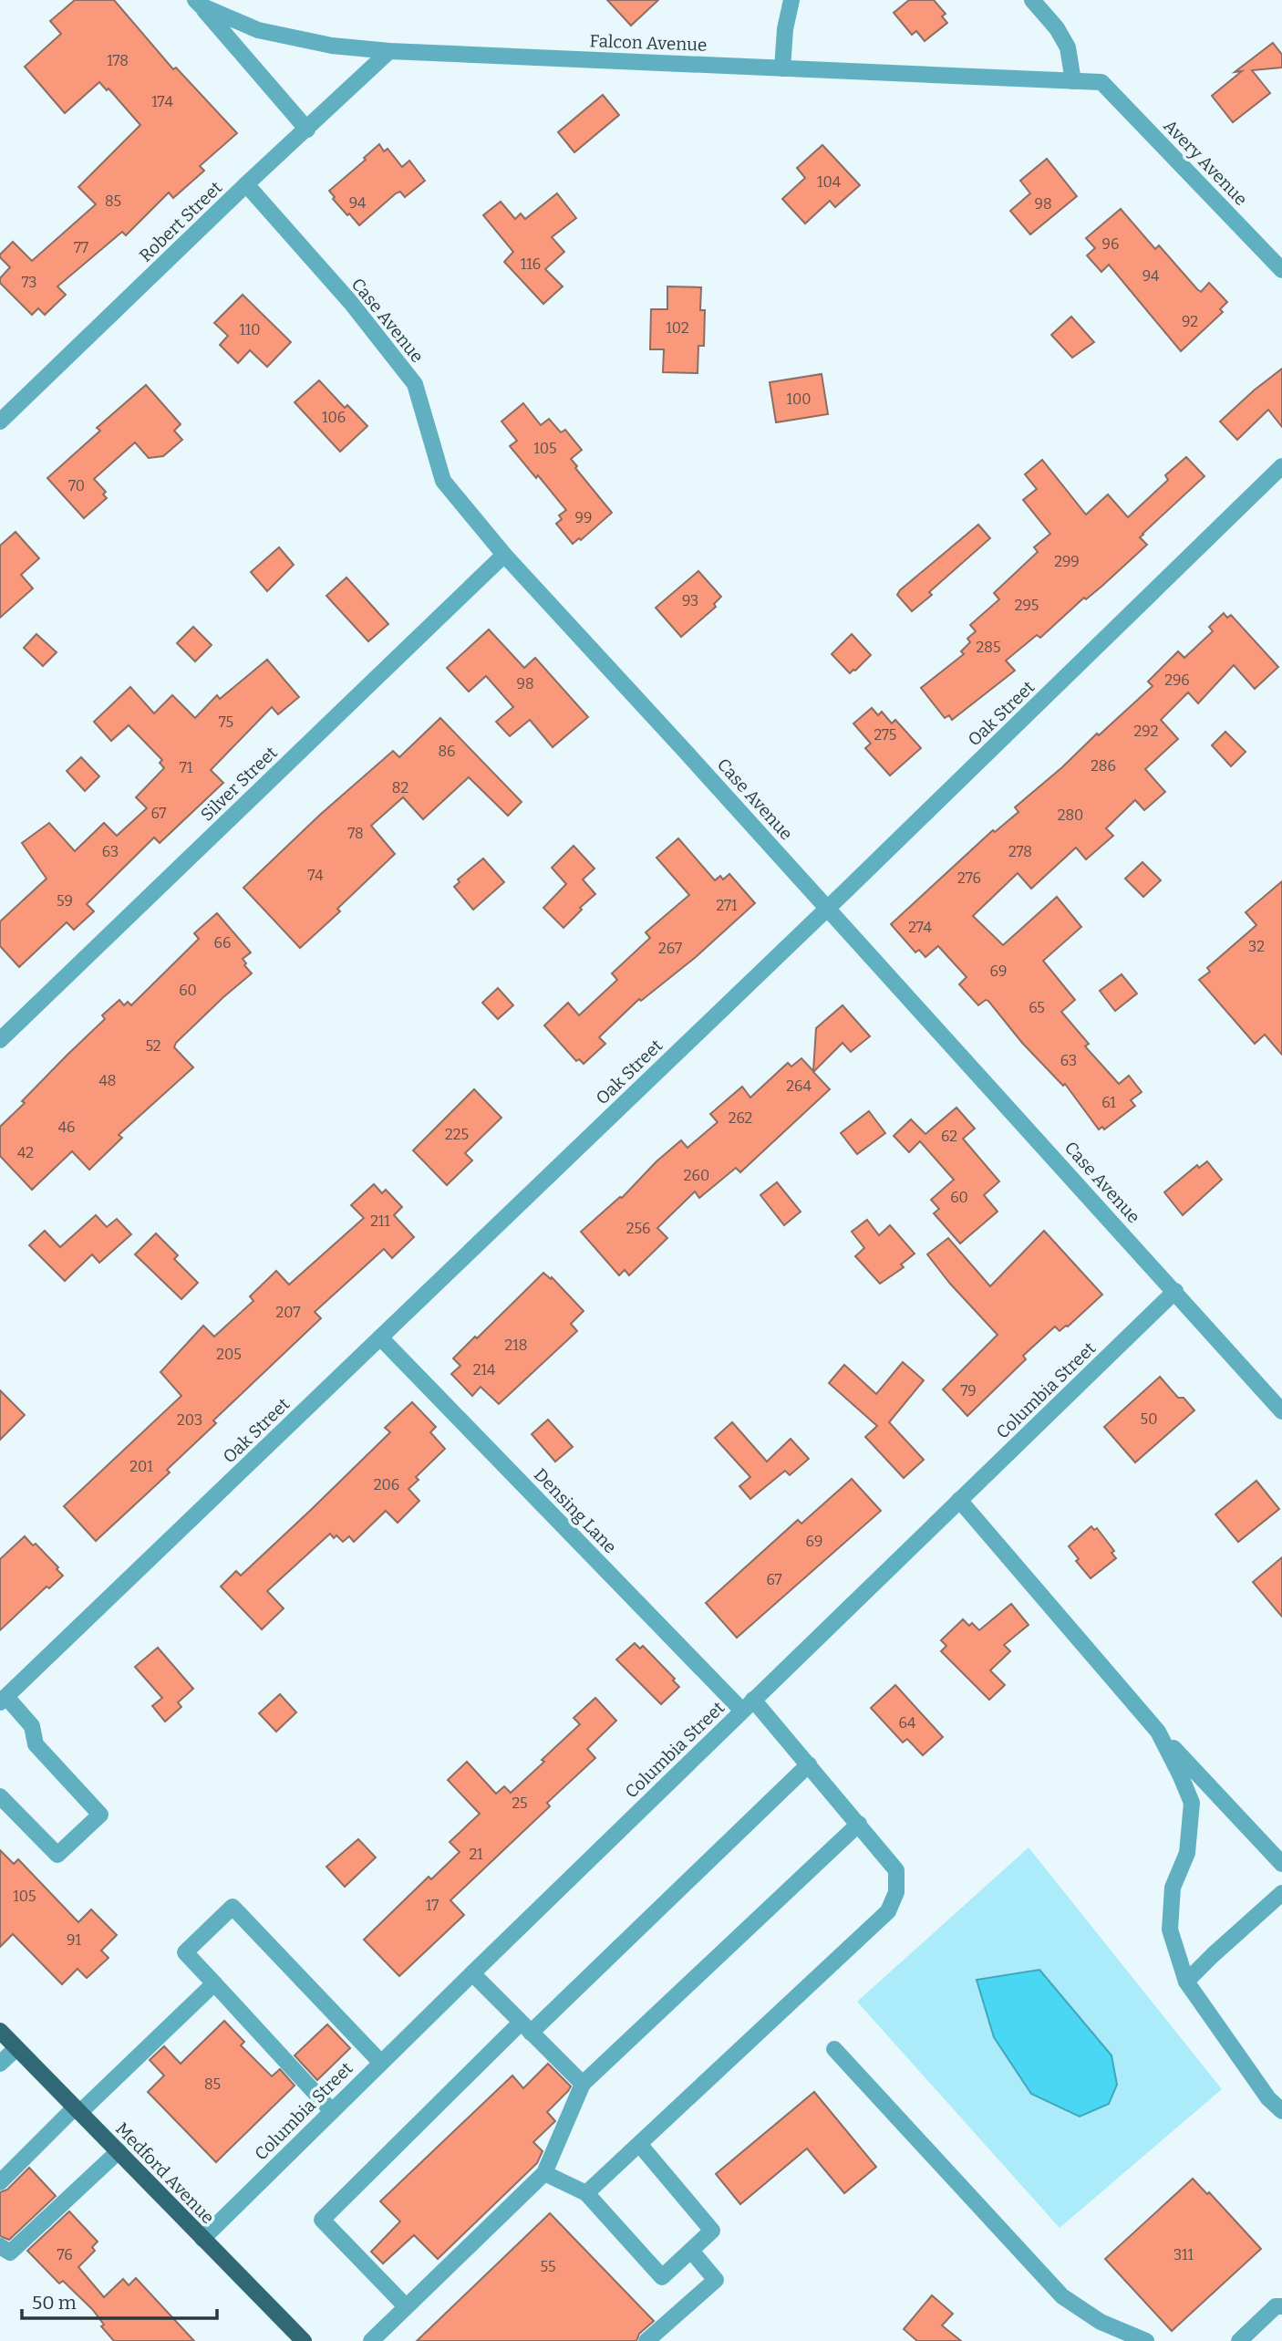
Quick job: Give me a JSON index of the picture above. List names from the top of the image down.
{
  "streets": {
    "main road": ["Medford Avenue"],
    "street": [
      "Falcon Avenue",
      "Avery Avenue",
      "Robert Street",
      "Case Avenue",
      "Oak Street",
      "Silver Street",
      "Columbia Street",
      "Densing Lane"
    ]
  },
  "crossings": [
    ["Falcon Avenue", "Avery Avenue"],
    ["Falcon Avenue", "Robert Street"],
    ["Robert Street", "Case Avenue"],
    ["Case Avenue", "Oak Street"],
    ["Case Avenue", "Silver Street"],
    ["Case Avenue", "Columbia Street"],
    ["Oak Street", "Densing Lane"],
    ["Columbia Street", "Densing Lane"],
    ["Columbia Street", "Medford Avenue"]
  ],
  "house_numbers": [
    "178",
    "174",
    "104",
    "85",
    "94",
    "98",
    "96",
    "77",
    "116",
    "94",
    "73",
    "92",
    "102",
    "110",
    "100",
    "106",
    "105",
    "70",
    "99",
    "299",
    "93",
    "295",
    "285",
    "296",
    "98",
    "75",
    "292",
    "275",
    "86",
    "286",
    "71",
    "82",
    "67",
    "280",
    "78",
    "63",
    "278",
    "74",
    "276",
    "59",
    "271",
    "274",
    "66",
    "32",
    "267",
    "69",
    "60",
    "65",
    "52",
    "63",
    "48",
    "264",
    "61",
    "262",
    "46",
    "225",
    "62",
    "42",
    "260",
    "60",
    "211",
    "256",
    "207",
    "218",
    "205",
    "214",
    "79",
    "50",
    "203",
    "201",
    "206",
    "69",
    "67",
    "64",
    "25",
    "21",
    "105",
    "17",
    "91",
    "85",
    "76",
    "311",
    "55"
  ],
  "scale_bar": "50 m"
}
